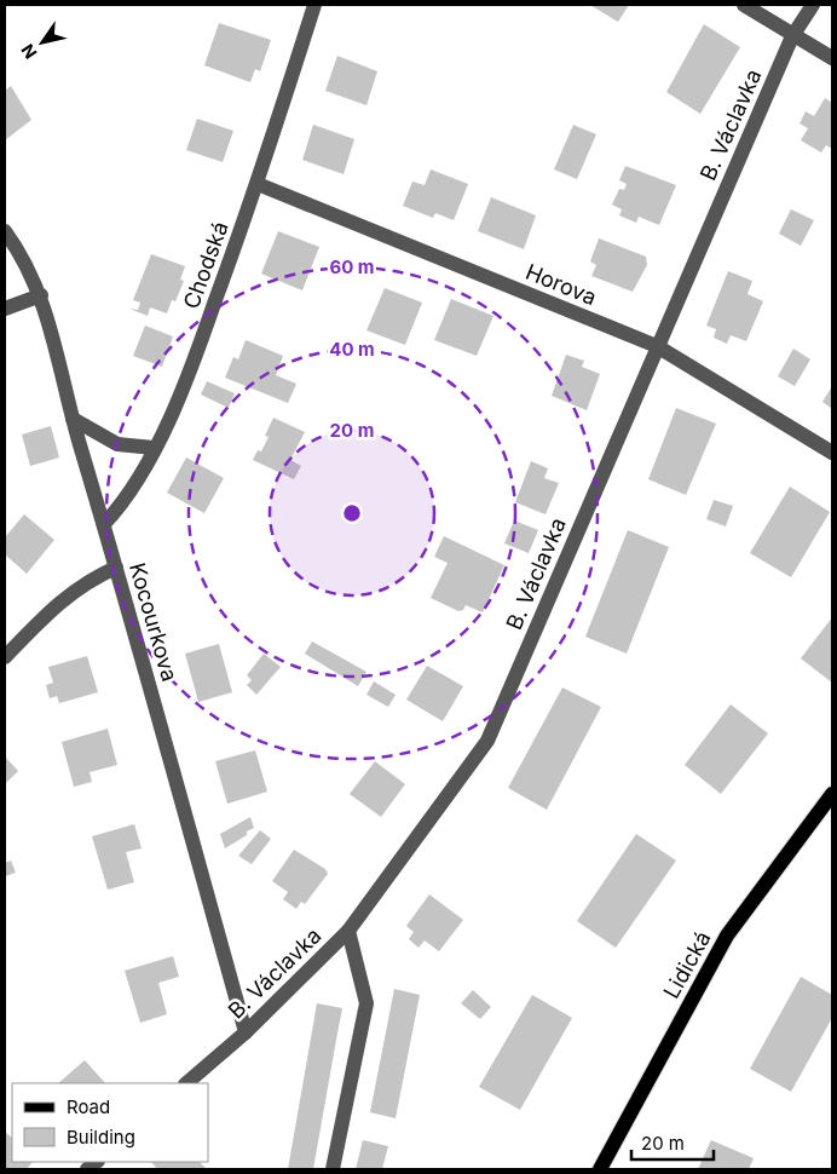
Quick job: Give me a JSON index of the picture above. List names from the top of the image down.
{
  "streets": {
    "main road": ["Lidická"],
    "street": [
      "B. Václavka",
      "Chodská",
      "Horova",
      "Kocourkova"
    ]
  },
  "crossings": [
    ["B. Václavka", "Horova"],
    ["B. Václavka", "Kocourkova"],
    ["Chodská", "Horova"],
    ["Chodská", "Kocourkova"]
  ],
  "legend": ["Road", "Building"],
  "scale_bar": "20 m",
  "north": "bottom left",
  "rings": ["60 m", "40 m", "20 m"]
}
